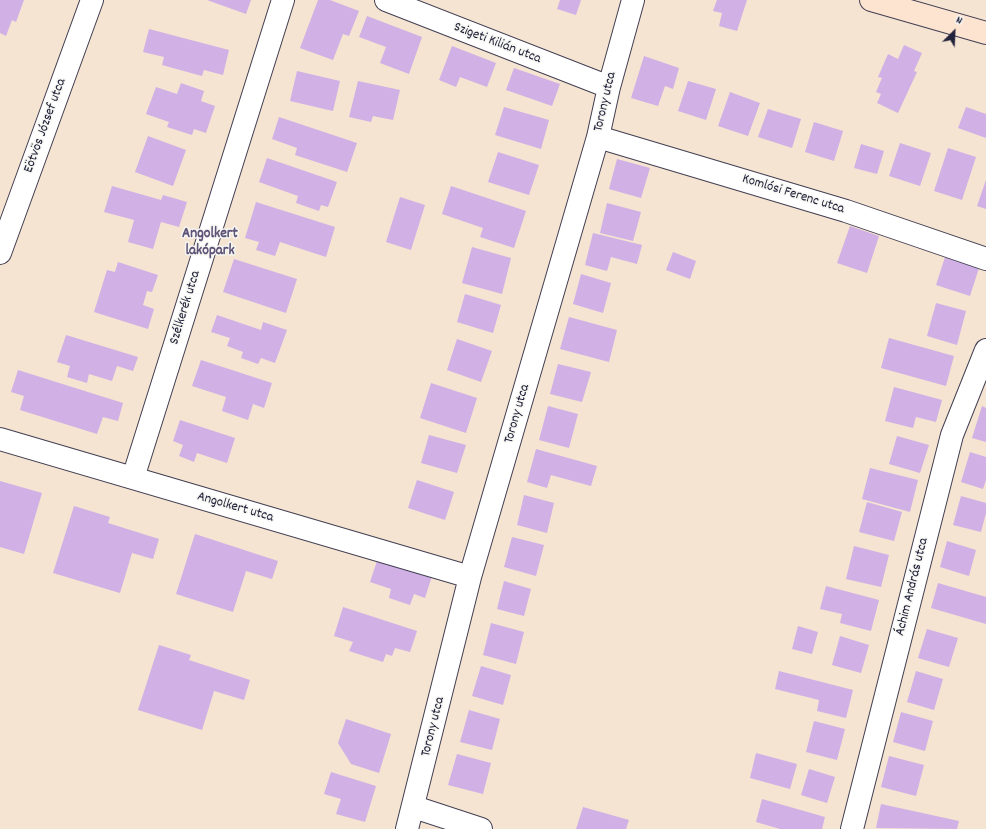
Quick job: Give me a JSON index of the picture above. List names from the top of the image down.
{
  "streets": {
    "street": [
      "Szigeti Kilián utca",
      "Torony utca",
      "Eötvös József utca",
      "Komlósi Ferenc utca",
      "Szélkerék utca",
      "Angolkert utca",
      "Áchim András utca"
    ]
  },
  "crossings": [
    ["Szigeti Kilián utca", "Torony utca"],
    ["Torony utca", "Komlósi Ferenc utca"],
    ["Torony utca", "Angolkert utca"],
    ["Szélkerék utca", "Angolkert utca"]
  ],
  "districts": ["Angolkert lakópark"],
  "north": "top right"
}
